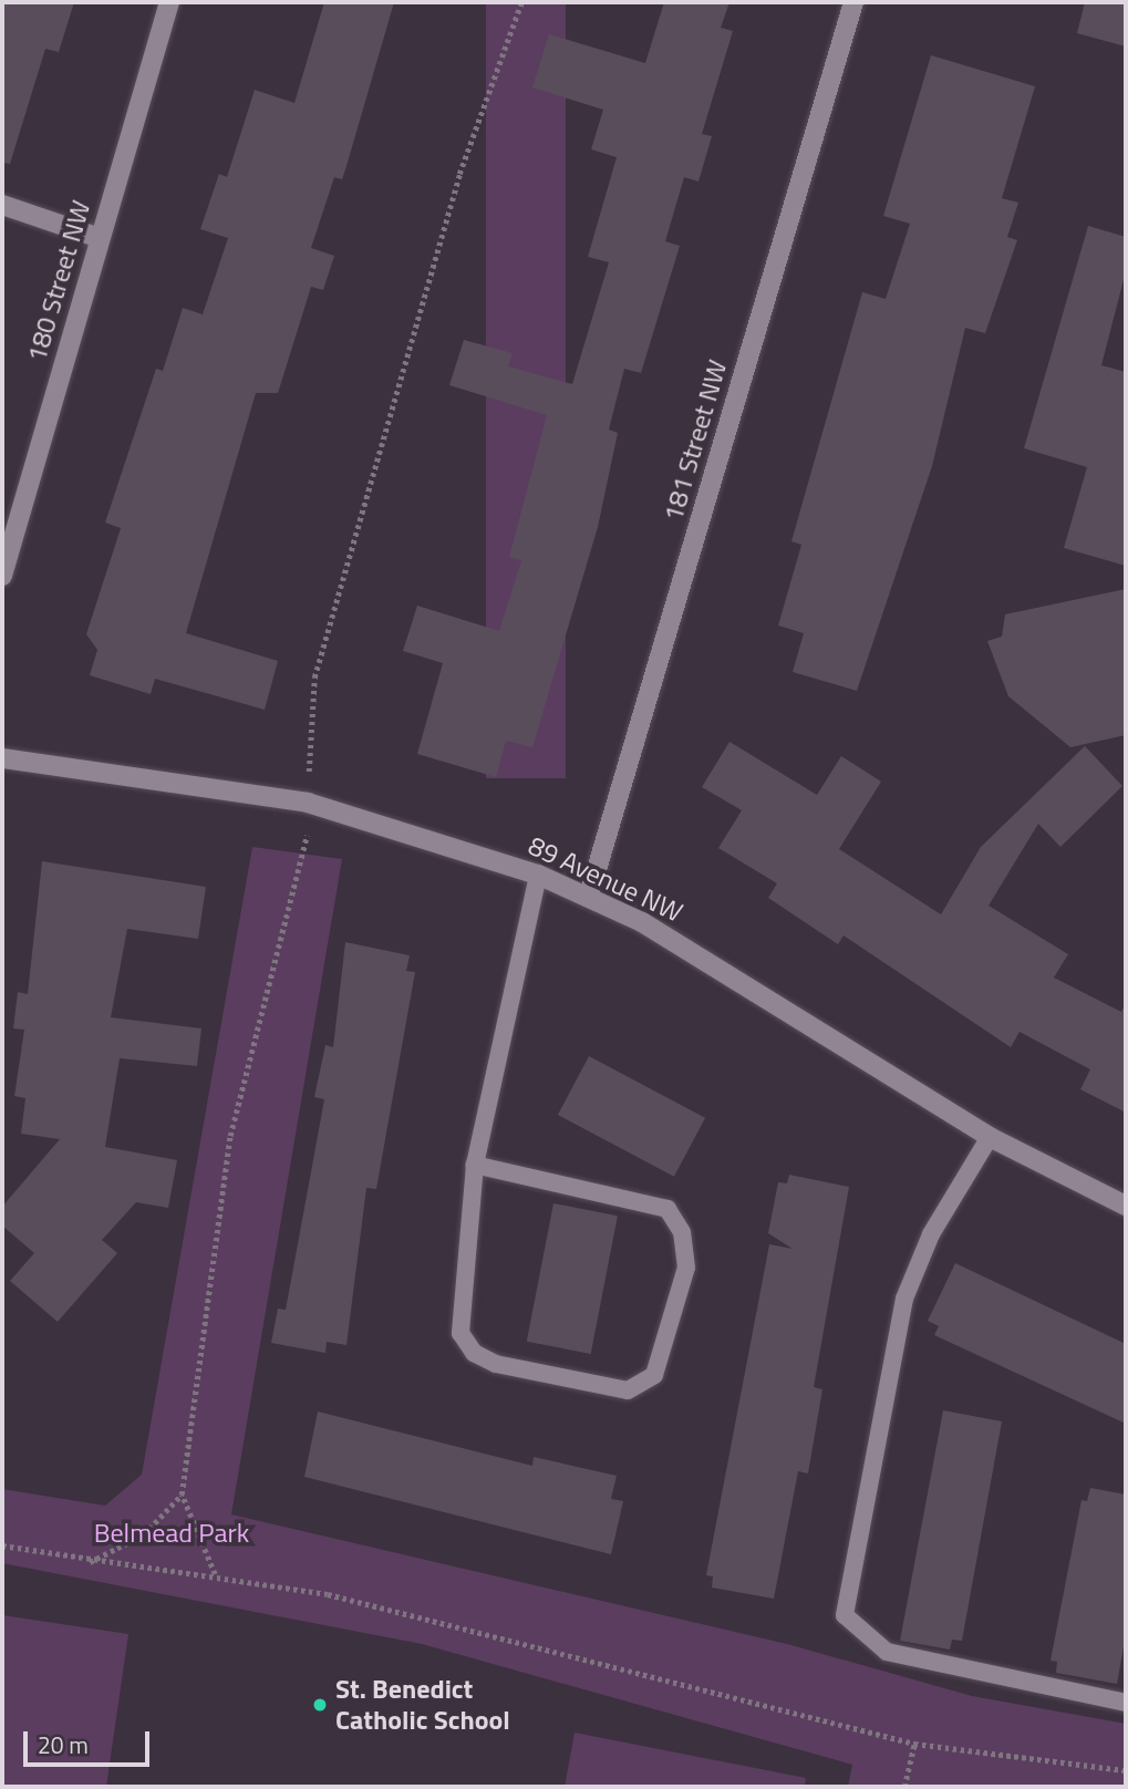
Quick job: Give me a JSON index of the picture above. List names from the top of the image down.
{
  "streets": {
    "street": ["180 Street NW", "181 Street NW", "89 Avenue NW"]
  },
  "crossings": [
    ["181 Street NW", "89 Avenue NW"]
  ],
  "parks": ["Belmead Park"],
  "places": ["St. Benedict Catholic School"],
  "scale_bar": "20 m"
}
